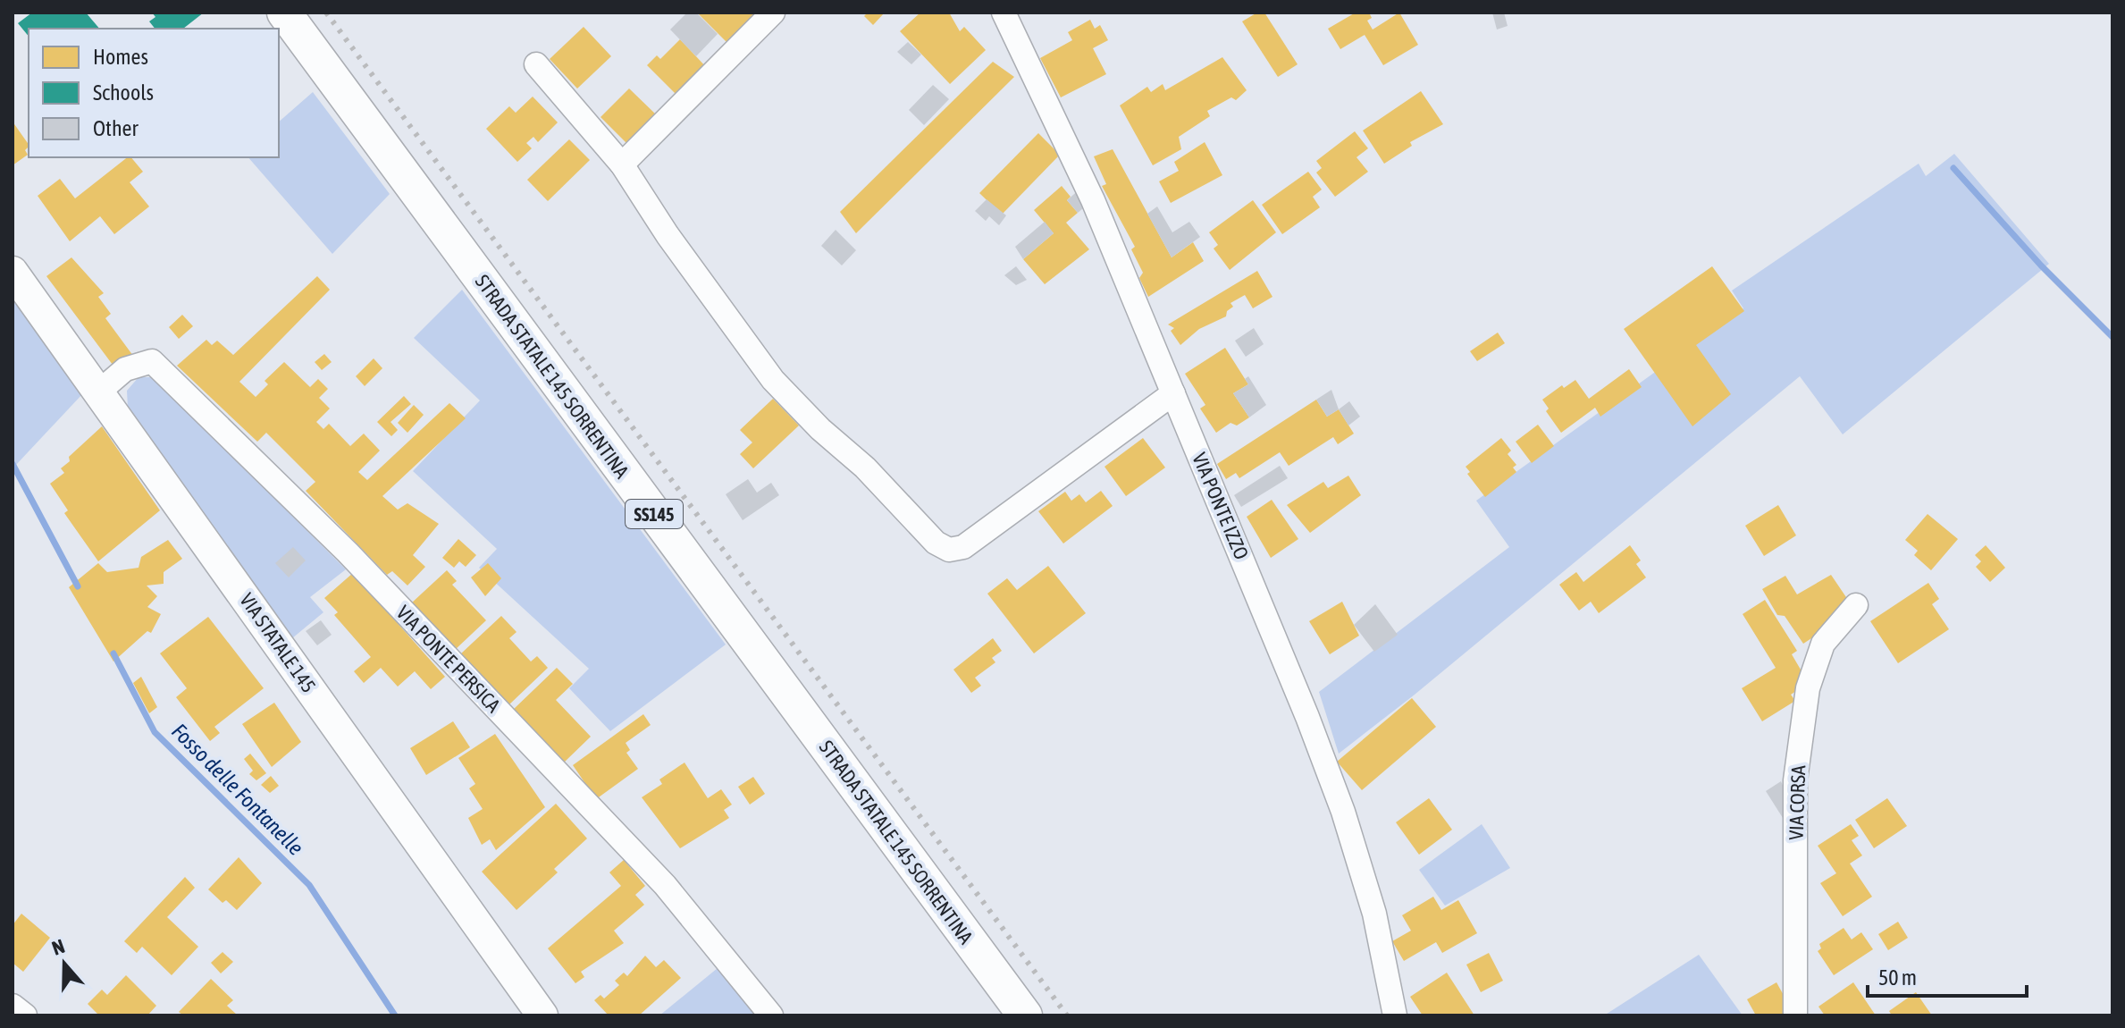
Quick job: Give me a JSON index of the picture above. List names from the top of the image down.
{
  "streets": {
    "highway": ["STRADA STATALE 145 SORRENTINA", "SS145"],
    "main road": ["VIA STATALE 145"],
    "street": ["VIA PONTE IZZO", "VIA PONTE PERSICA", "VIA CORSA"]
  },
  "crossings": [
    ["VIA STATALE 145", "VIA PONTE PERSICA"]
  ],
  "water": ["Fosso delle Fontanelle"],
  "legend": ["Homes", "Schools", "Other"],
  "scale_bar": "50 m",
  "north": "top"
}
